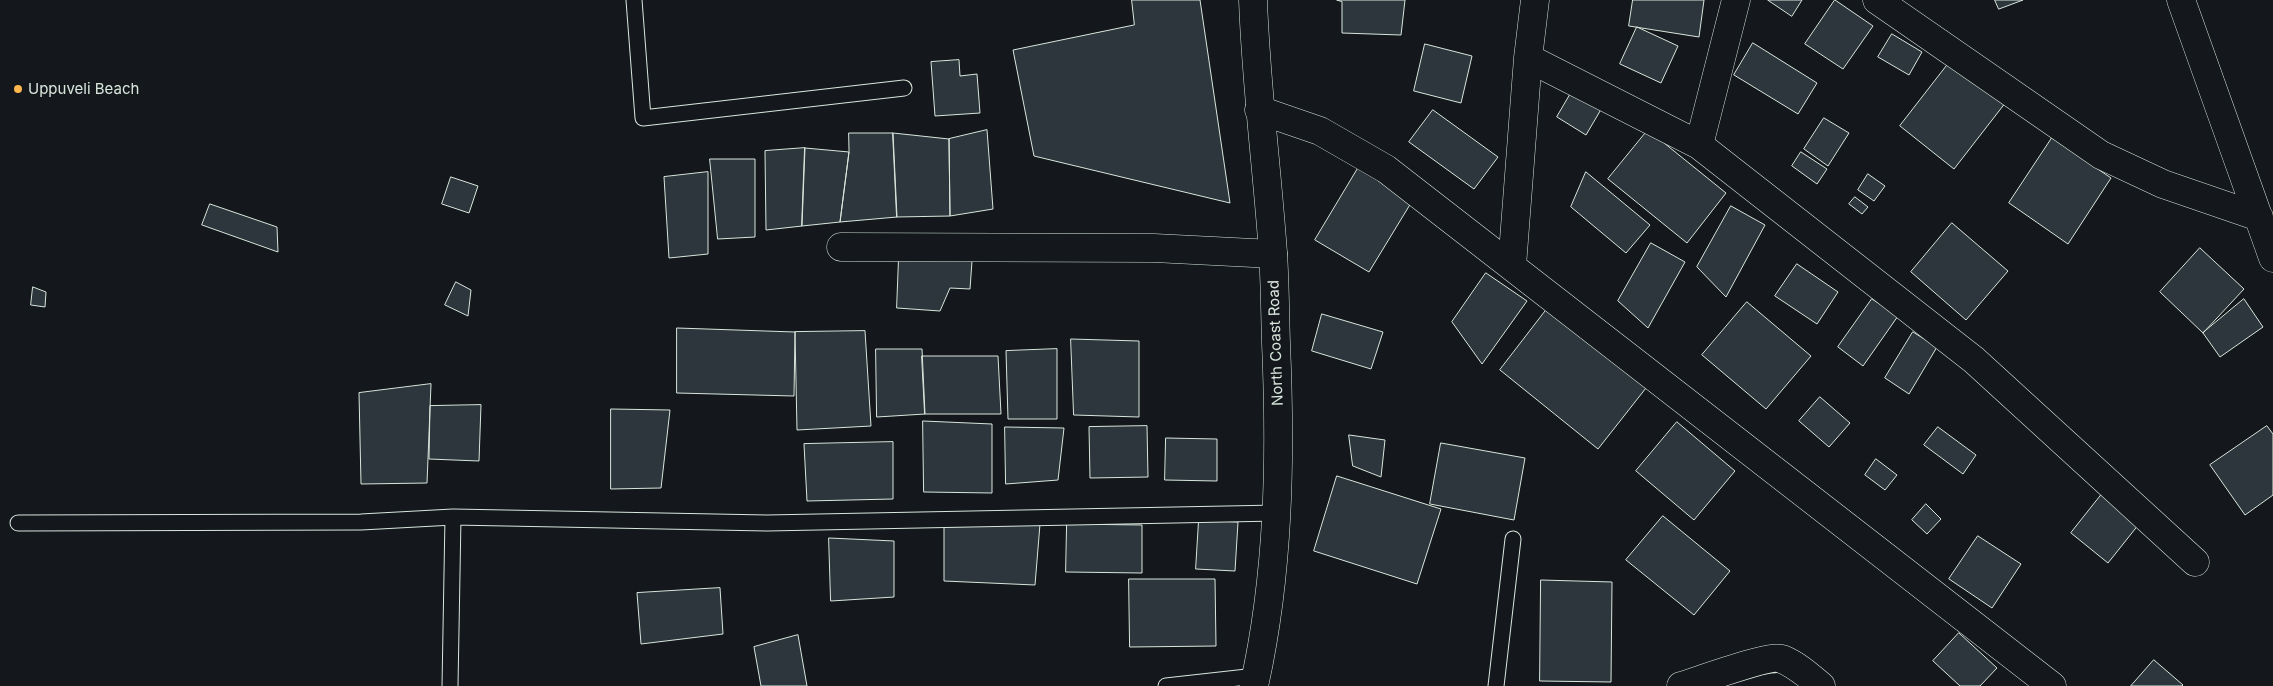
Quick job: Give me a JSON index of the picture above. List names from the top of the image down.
{
  "streets": {
    "street": ["North Coast Road"]
  },
  "places": ["Uppuveli Beach"]
}
